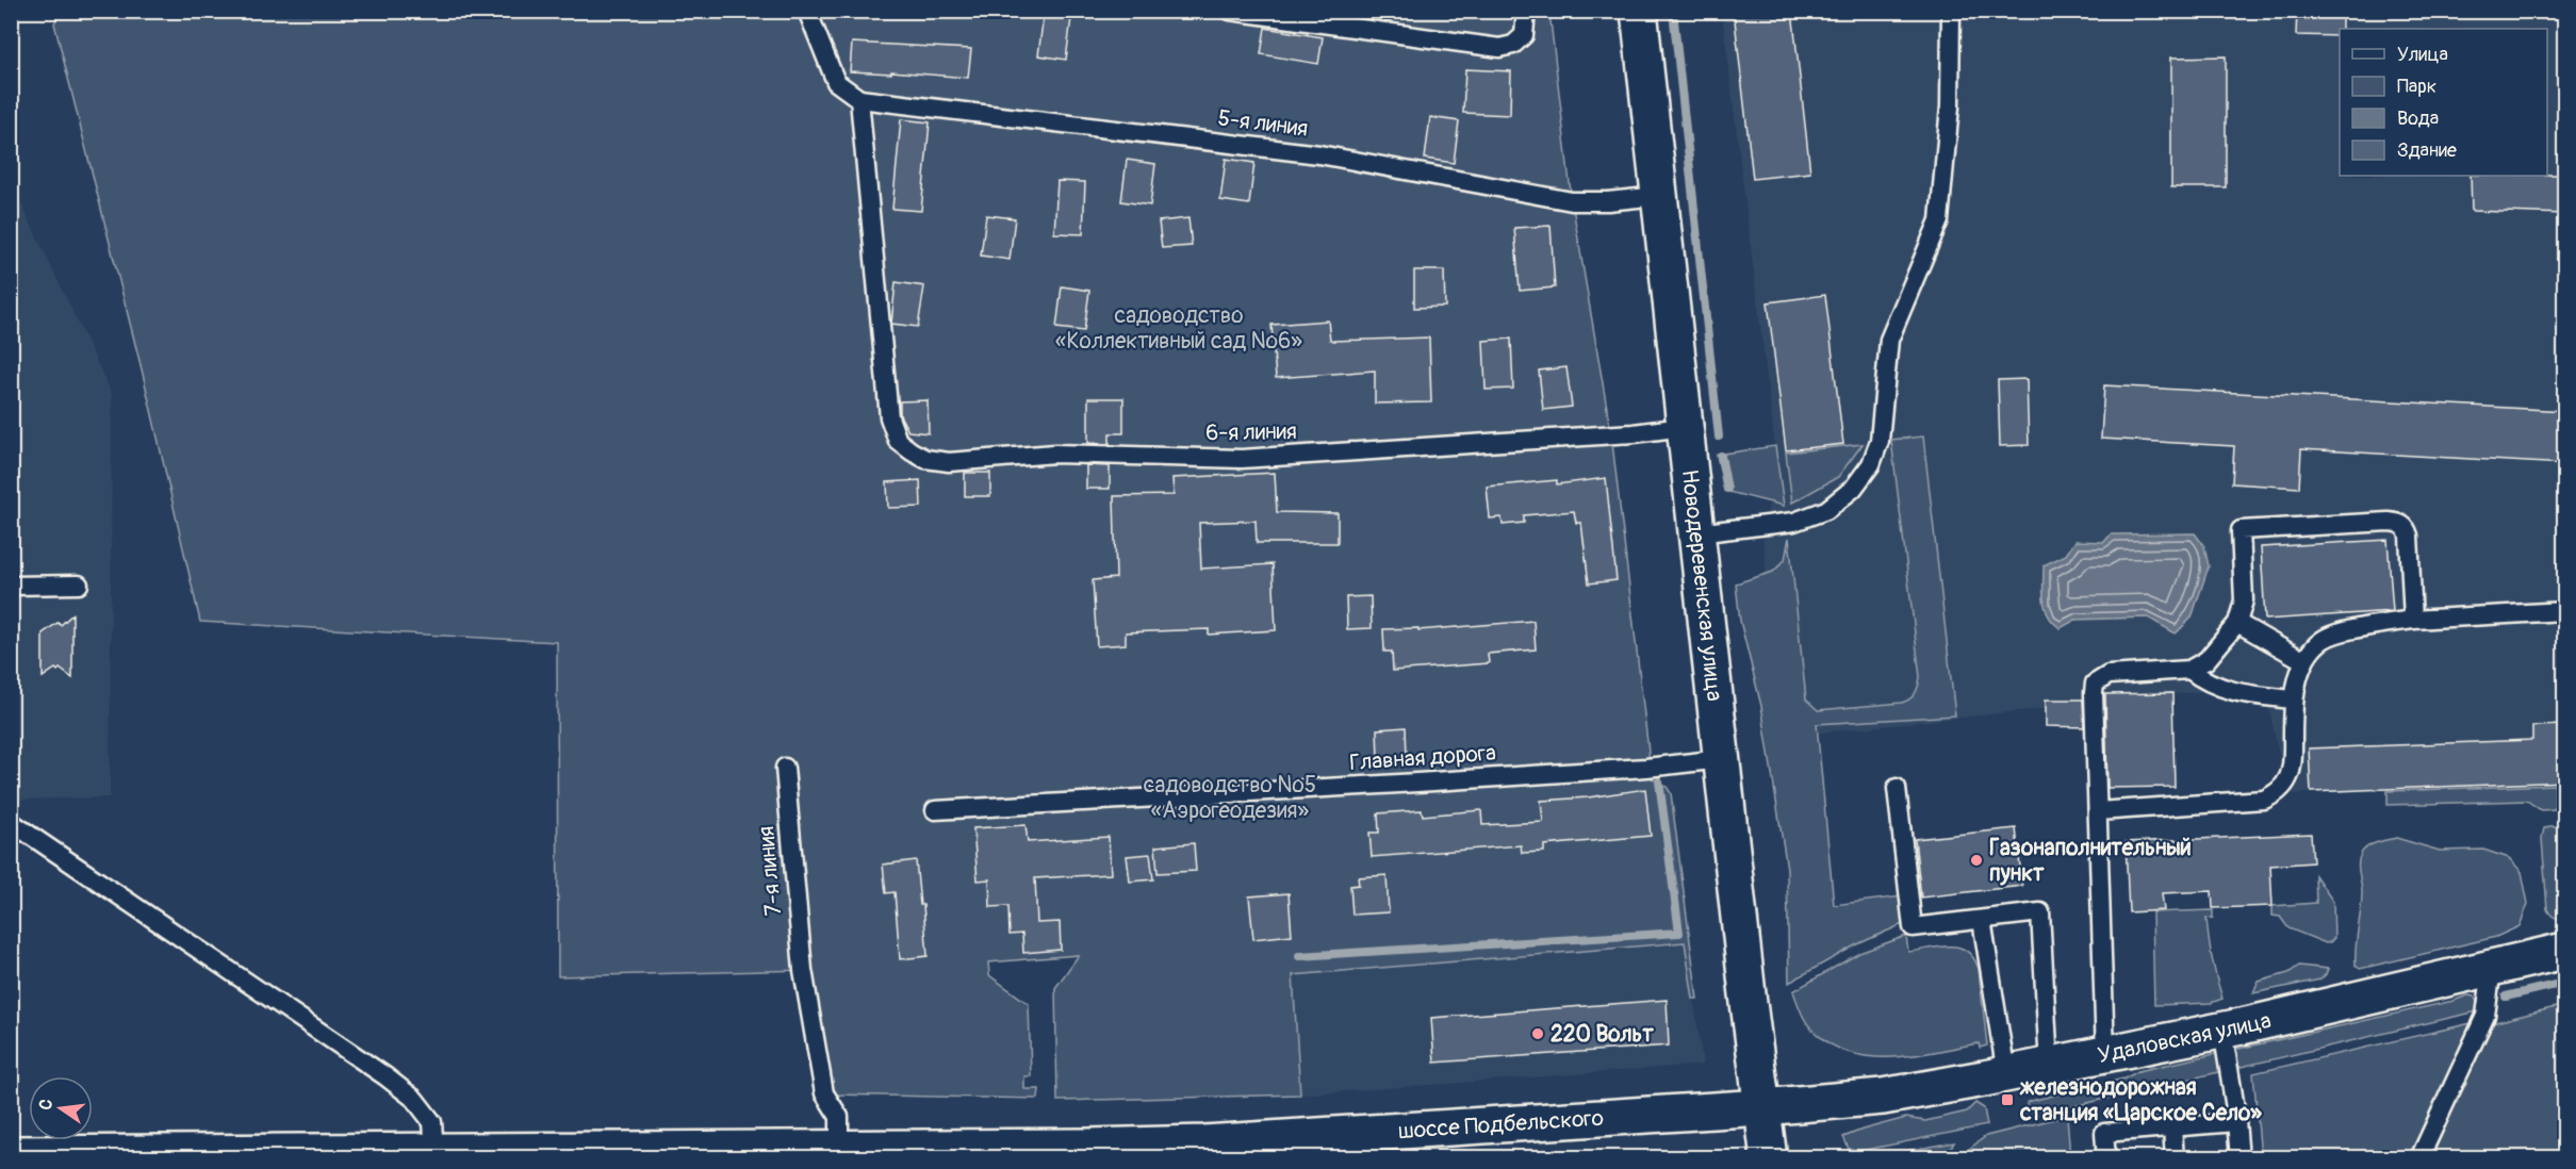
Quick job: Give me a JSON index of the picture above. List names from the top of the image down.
{
  "streets": {
    "main road": ["Новодеревенская улица", "Удаловская улица", "шоссе Подбельского"],
    "lane": [
      "5-я линия",
      "6-я линия",
      "Главная дорога",
      "7-я линия"
    ]
  },
  "crossings": [
    ["5-я линия", "6-я линия"],
    ["5-я линия", "Новодеревенская улица"],
    ["6-я линия", "Новодеревенская улица"],
    ["Новодеревенская улица", "Главная дорога"],
    ["Новодеревенская улица", "Удаловская улица"],
    ["Новодеревенская улица", "шоссе Подбельского"],
    ["7-я линия", "шоссе Подбельского"],
    ["Удаловская улица", "шоссе Подбельского"]
  ],
  "parks": ["садоводство «Коллективный сад №6»", "садоводство №5 «Аэрогеодезия»"],
  "places": {
    "other": ["Газонаполнительный пункт", "220 Вольт"],
    "transit": ["железнодорожная станция «Царское Село»"]
  },
  "legend": [
    "Улица",
    "Парк",
    "Вода",
    "Здание"
  ],
  "north": "left"
}
